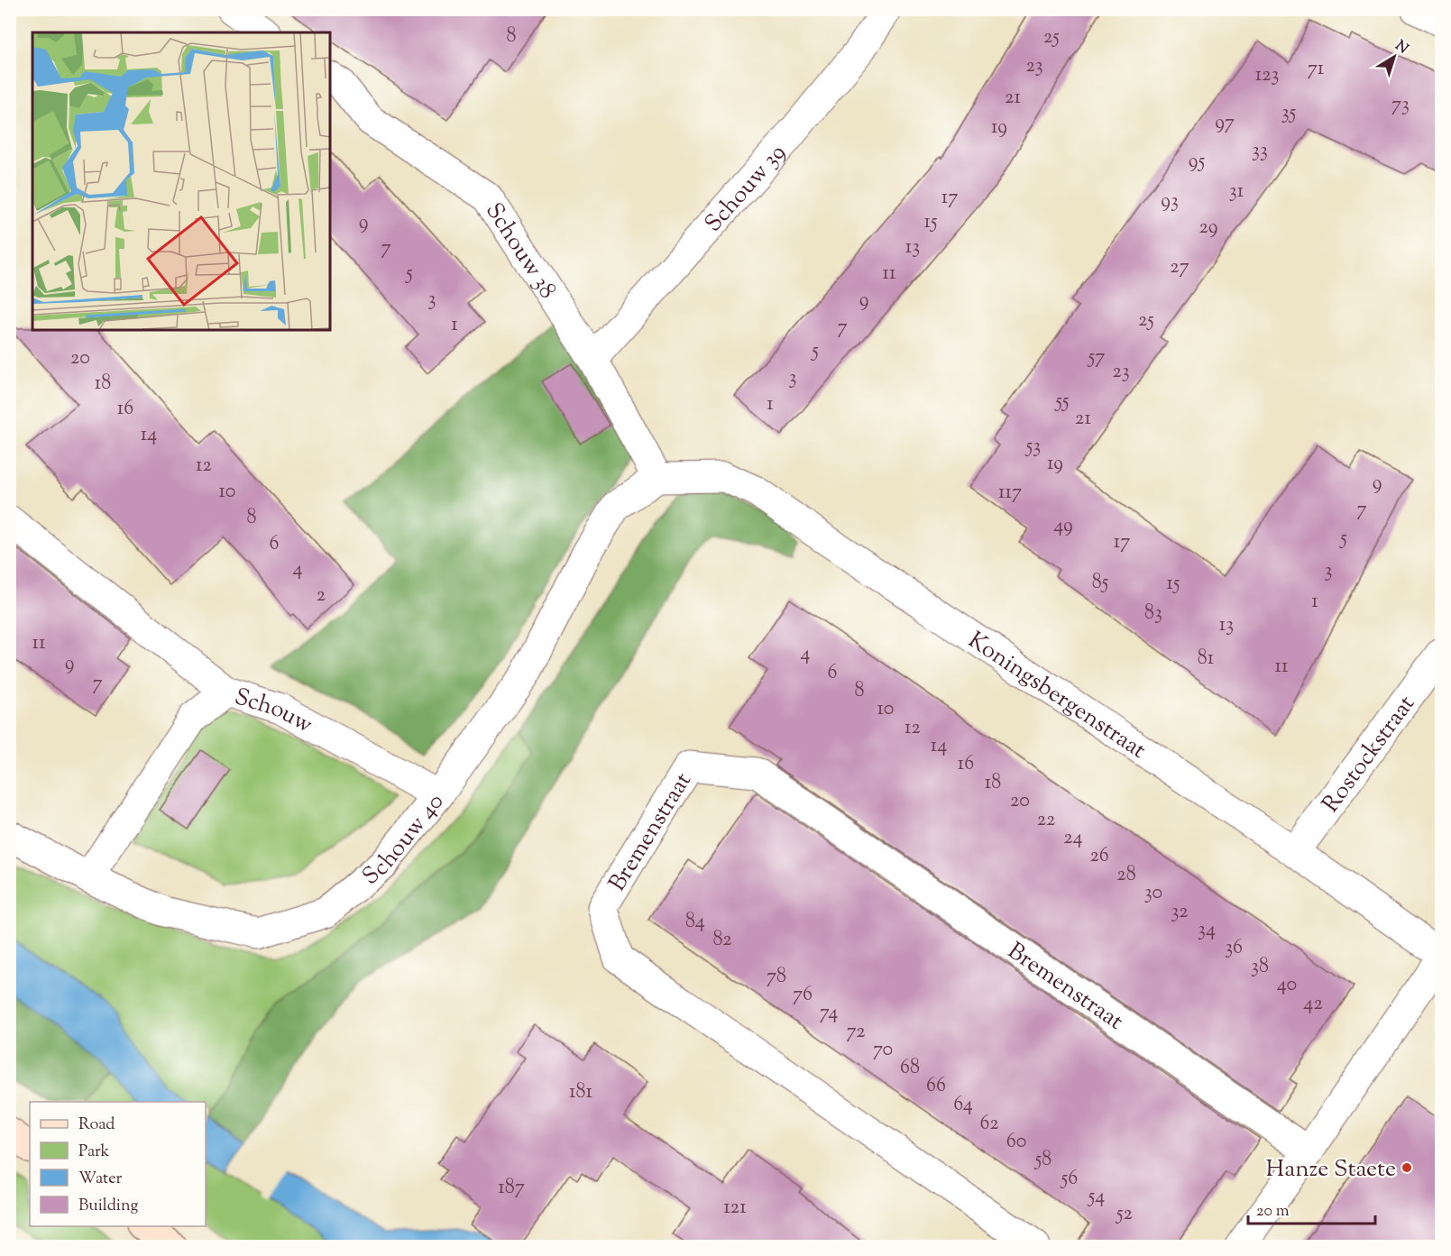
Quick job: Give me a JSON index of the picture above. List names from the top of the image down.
{
  "streets": {
    "street": [
      "Schouw 39",
      "Schouw 38",
      "Koningsbergenstraat",
      "Schouw",
      "Rostockstraat",
      "Bremenstraat",
      "Schouw 40"
    ]
  },
  "crossings": [
    ["Schouw 39", "Schouw 38"],
    ["Schouw 38", "Koningsbergenstraat"],
    ["Schouw 38", "Schouw 40"],
    ["Koningsbergenstraat", "Rostockstraat"],
    ["Koningsbergenstraat", "Schouw 40"],
    ["Schouw", "Schouw 40"]
  ],
  "places": ["Hanze Staete"],
  "house_numbers": [
    "8",
    "25",
    "23",
    "71",
    "123",
    "21",
    "73",
    "35",
    "97",
    "19",
    "33",
    "95",
    "31",
    "17",
    "93",
    "15",
    "9",
    "29",
    "13",
    "7",
    "27",
    "5",
    "11",
    "3",
    "9",
    "25",
    "1",
    "7",
    "5",
    "57",
    "20",
    "23",
    "3",
    "18",
    "55",
    "1",
    "16",
    "21",
    "14",
    "53",
    "19",
    "12",
    "9",
    "10",
    "117",
    "7",
    "8",
    "49",
    "5",
    "17",
    "6",
    "4",
    "3",
    "85",
    "15",
    "2",
    "1",
    "83",
    "13",
    "11",
    "4",
    "81",
    "9",
    "11",
    "6",
    "7",
    "8",
    "10",
    "12",
    "14",
    "16",
    "18",
    "20",
    "22",
    "24",
    "26",
    "28",
    "30",
    "32",
    "84",
    "34",
    "82",
    "36",
    "38",
    "78",
    "40",
    "76",
    "42",
    "74",
    "72",
    "70",
    "68",
    "66",
    "181",
    "64",
    "62",
    "60",
    "58",
    "56",
    "187",
    "54",
    "121",
    "52"
  ],
  "legend": [
    "Road",
    "Park",
    "Water",
    "Building"
  ],
  "scale_bar": "20 m",
  "north": "top right"
}
